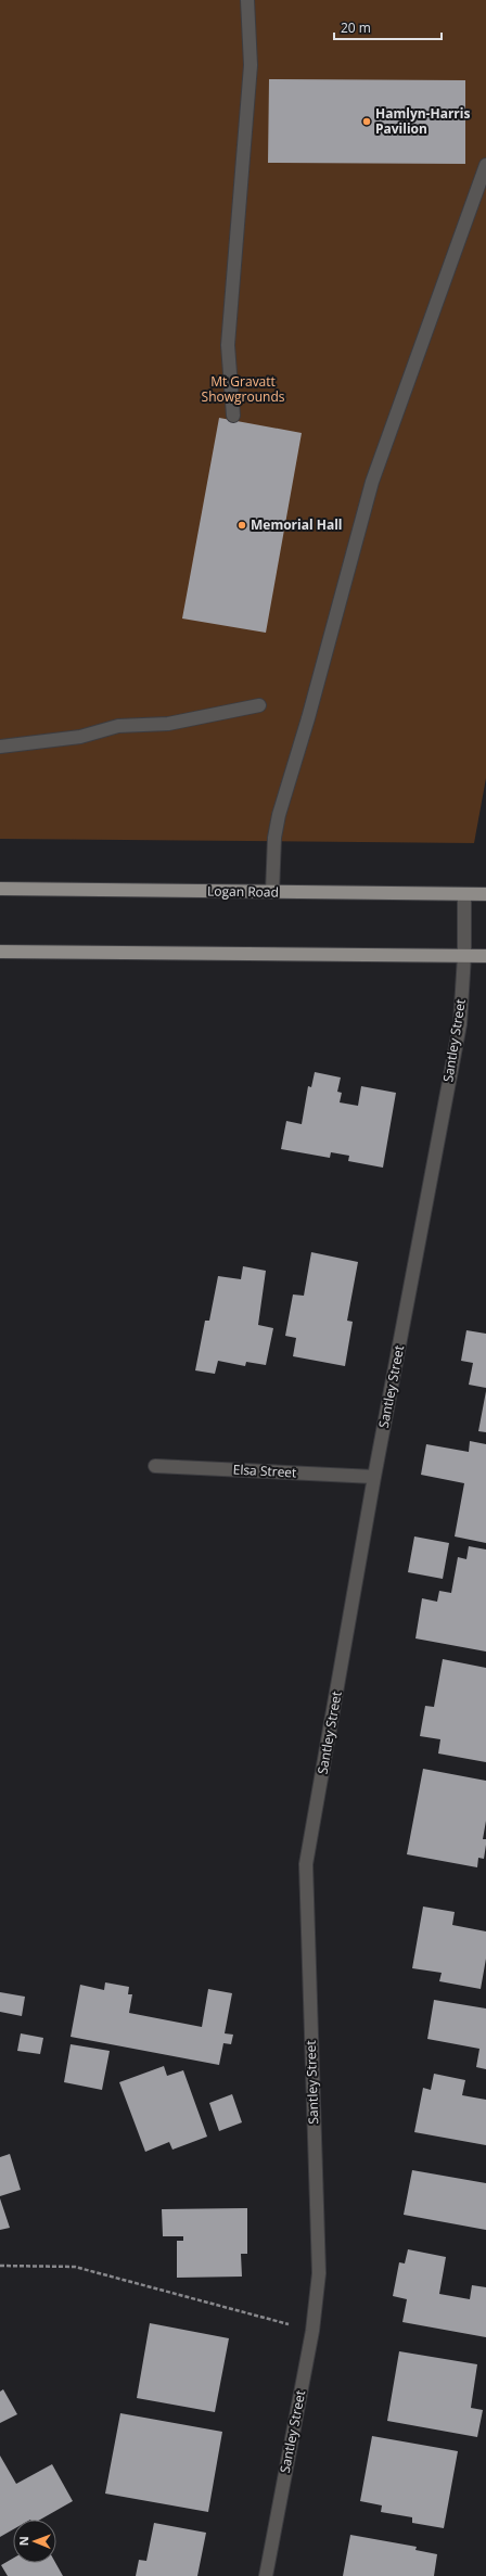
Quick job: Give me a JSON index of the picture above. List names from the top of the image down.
{
  "streets": {
    "main road": ["Logan Road"],
    "street": ["Santley Street", "Elsa Street"]
  },
  "crossings": [
    ["Logan Road", "Santley Street"],
    ["Santley Street", "Elsa Street"]
  ],
  "parks": ["Mt Gravatt Showgrounds"],
  "places": ["Hamlyn-Harris Pavilion", "Memorial Hall"],
  "scale_bar": "20 m",
  "north": "left"
}
